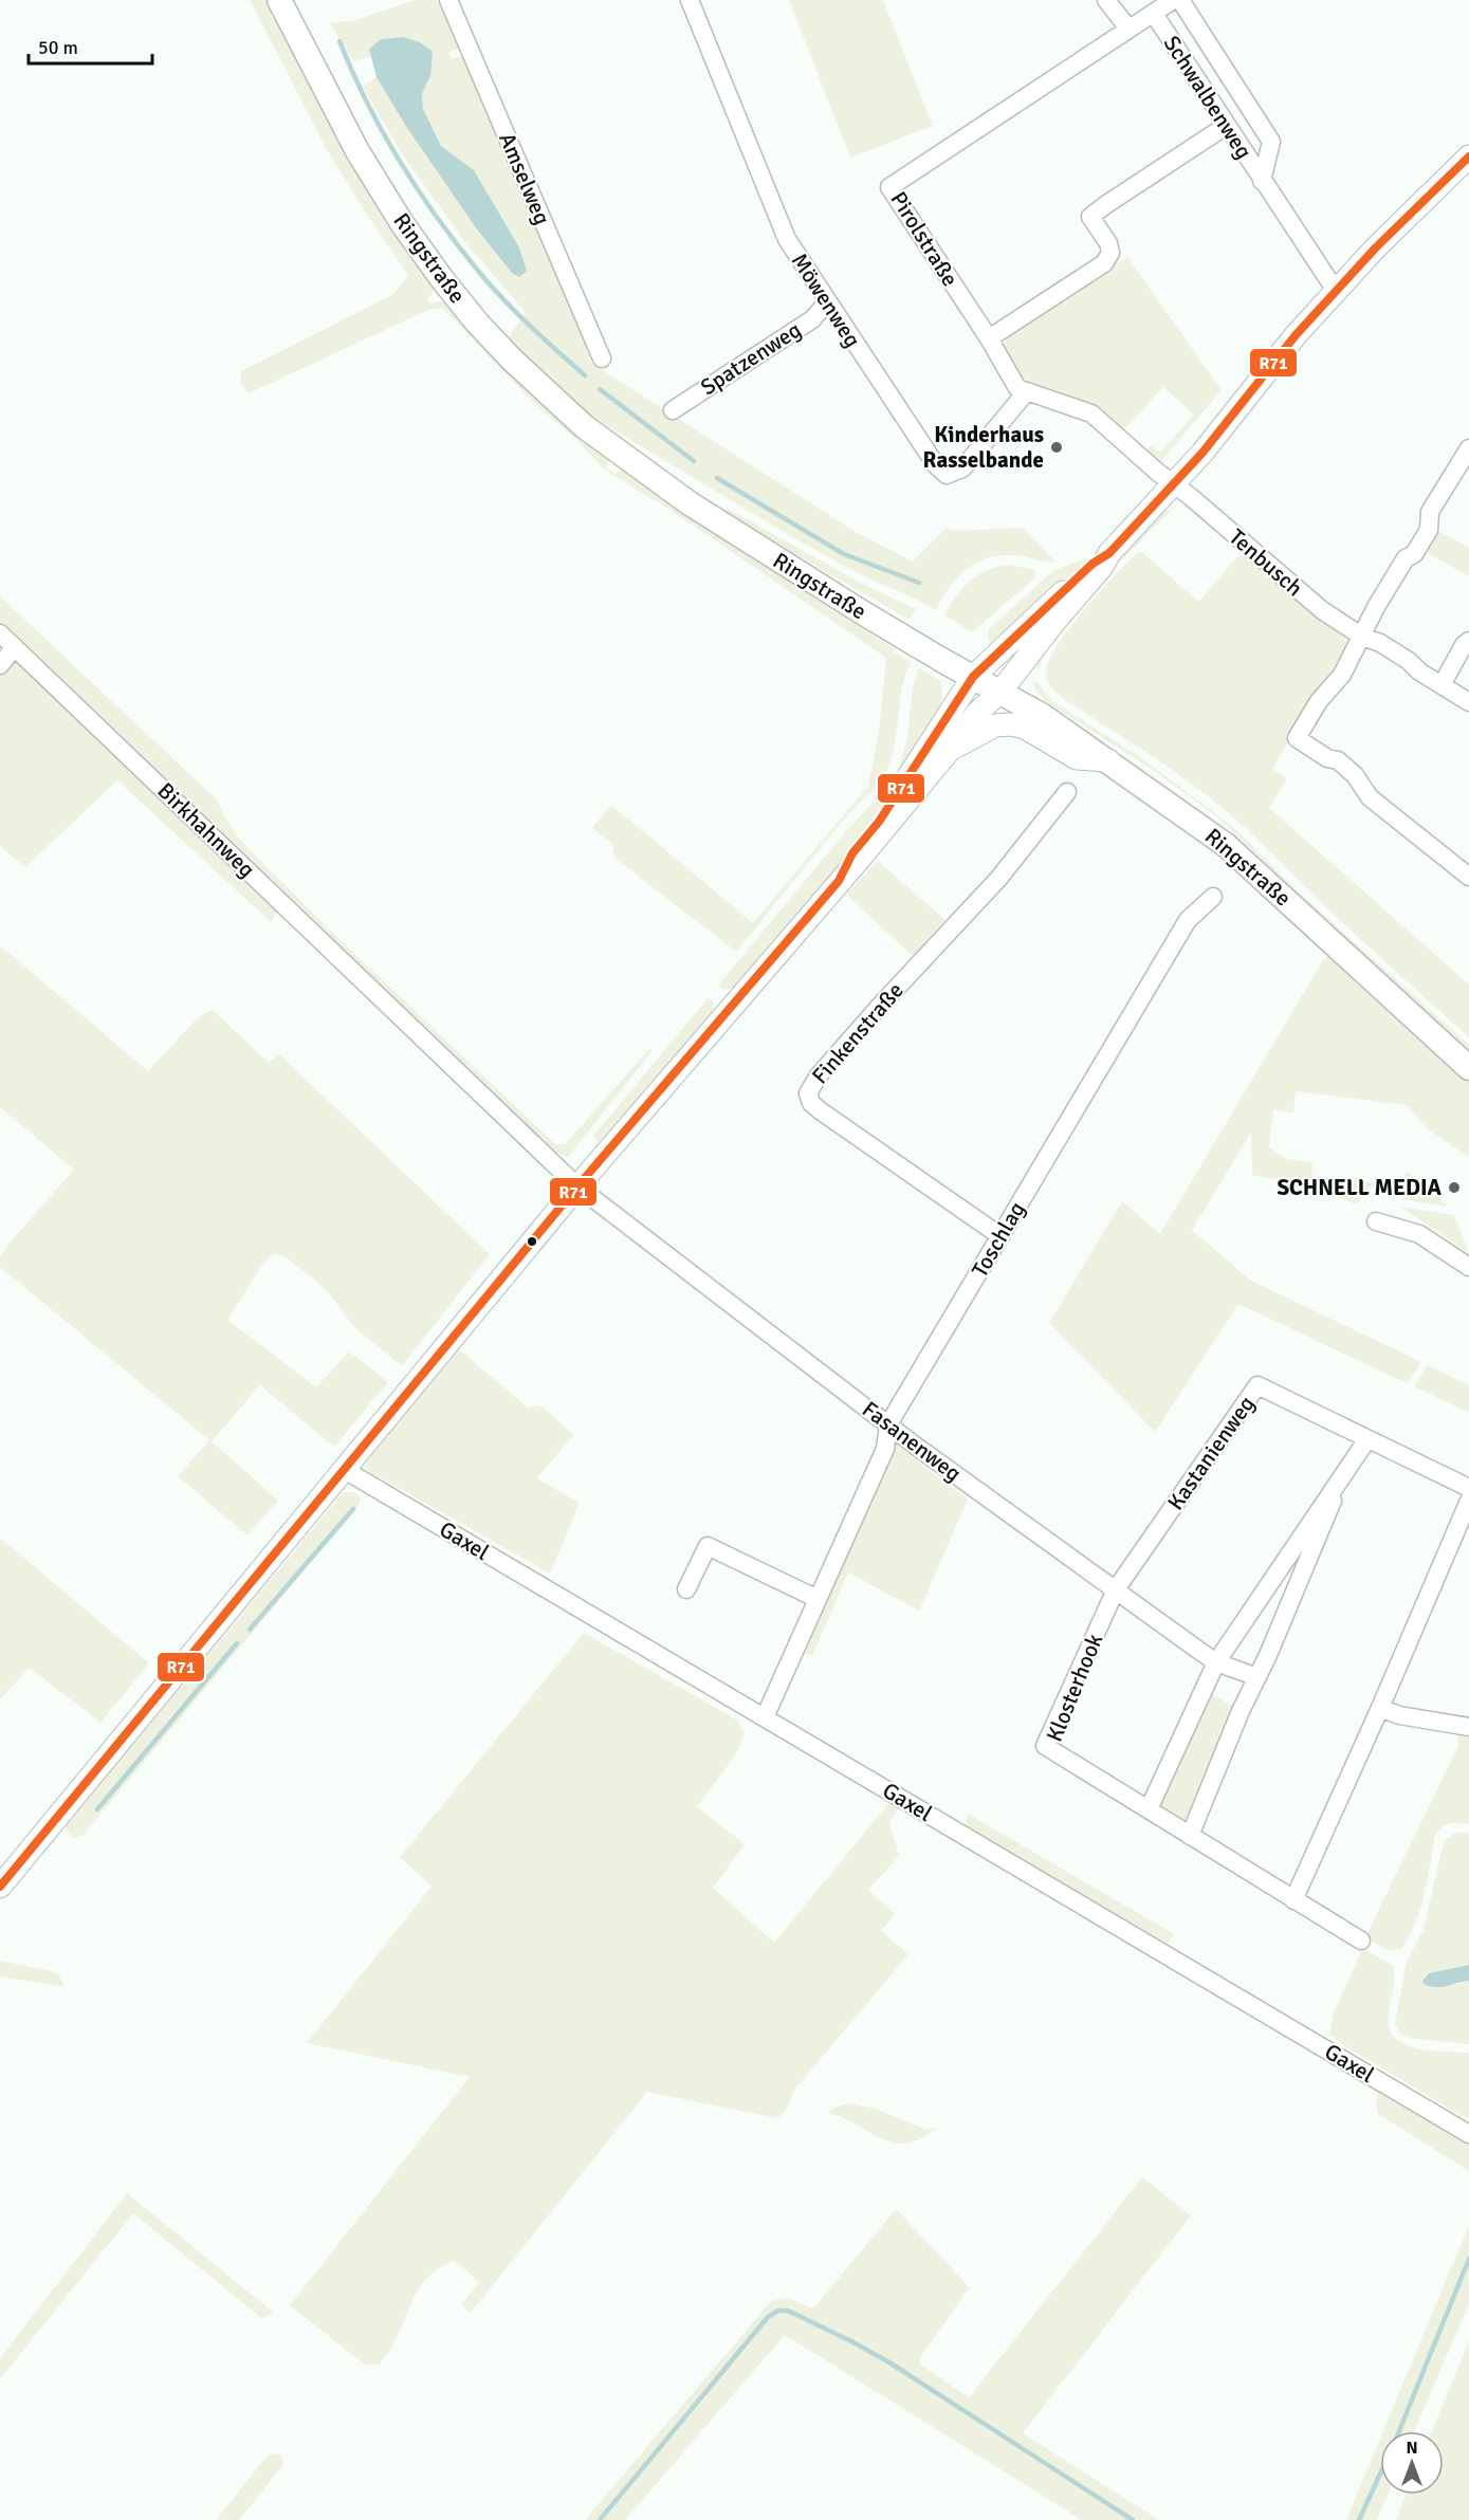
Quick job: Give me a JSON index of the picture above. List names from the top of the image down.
{
  "streets": {
    "main road": ["Ringstraße"],
    "street": [
      "Schwalbenweg",
      "Amselweg",
      "Pirolstraße",
      "Möwenweg",
      "Spatzenweg",
      "Tenbusch",
      "Birkhahnweg",
      "Finkenstraße",
      "Toschlag",
      "Fasanenweg",
      "Kastanienweg",
      "Gaxel",
      "Klosterhook"
    ]
  },
  "crossings": [
    ["Schwalbenweg", "Pirolstraße"],
    ["Pirolstraße", "Möwenweg"],
    ["Pirolstraße", "Tenbusch"],
    ["Möwenweg", "Spatzenweg"],
    ["Birkhahnweg", "Fasanenweg"],
    ["Finkenstraße", "Toschlag"],
    ["Toschlag", "Fasanenweg"],
    ["Toschlag", "Gaxel"],
    ["Fasanenweg", "Kastanienweg"],
    ["Fasanenweg", "Klosterhook"],
    ["Kastanienweg", "Klosterhook"]
  ],
  "places": ["Kinderhaus Rasselbande", "SCHNELL MEDIA"],
  "lines": ["transit line R71"],
  "scale_bar": "50 m",
  "north": "top"
}
